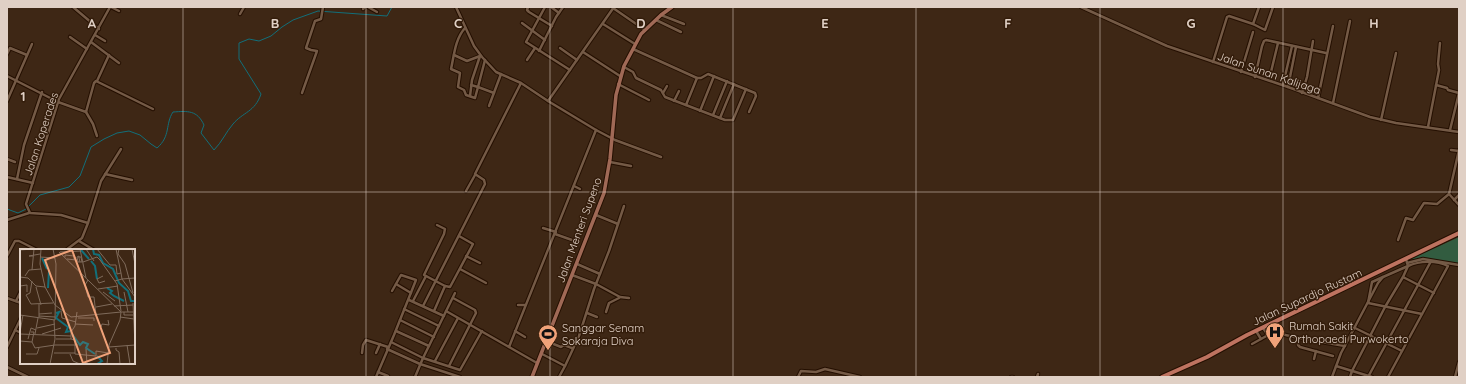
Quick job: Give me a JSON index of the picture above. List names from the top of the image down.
{
  "streets": {
    "highway": ["Jalan Supardjo Rustam"],
    "main road": ["Jalan Menteri Supeno"],
    "street": ["Jalan Sunan Kalijaga", "Jalan Koperades"]
  },
  "places": {
    "hospital": ["Rumah Sakit Orthopaedi Purwokerto"],
    "sports": ["Sanggar Senam Sokaraja Diva"]
  },
  "grid": {
    "columns": [
      "A",
      "B",
      "C",
      "D",
      "E",
      "F",
      "G",
      "H"
    ],
    "rows": ["1"]
  }
}
